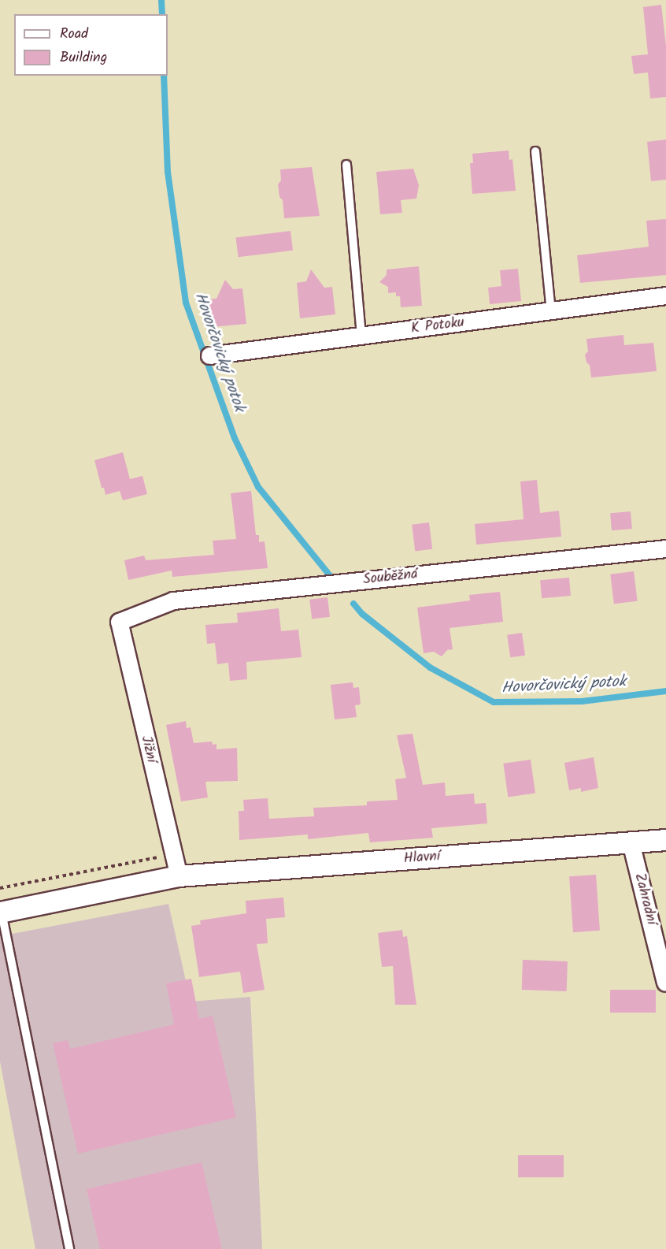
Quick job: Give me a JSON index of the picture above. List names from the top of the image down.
{
  "streets": {
    "street": [
      "K Potoku",
      "Souběžná",
      "Jižní",
      "Hlavní",
      "Zahradní"
    ]
  },
  "crossings": [
    ["Souběžná", "Jižní"],
    ["Jižní", "Hlavní"],
    ["Hlavní", "Zahradní"]
  ],
  "water": ["Hovorčovický potok"],
  "legend": ["Road", "Building"]
}
